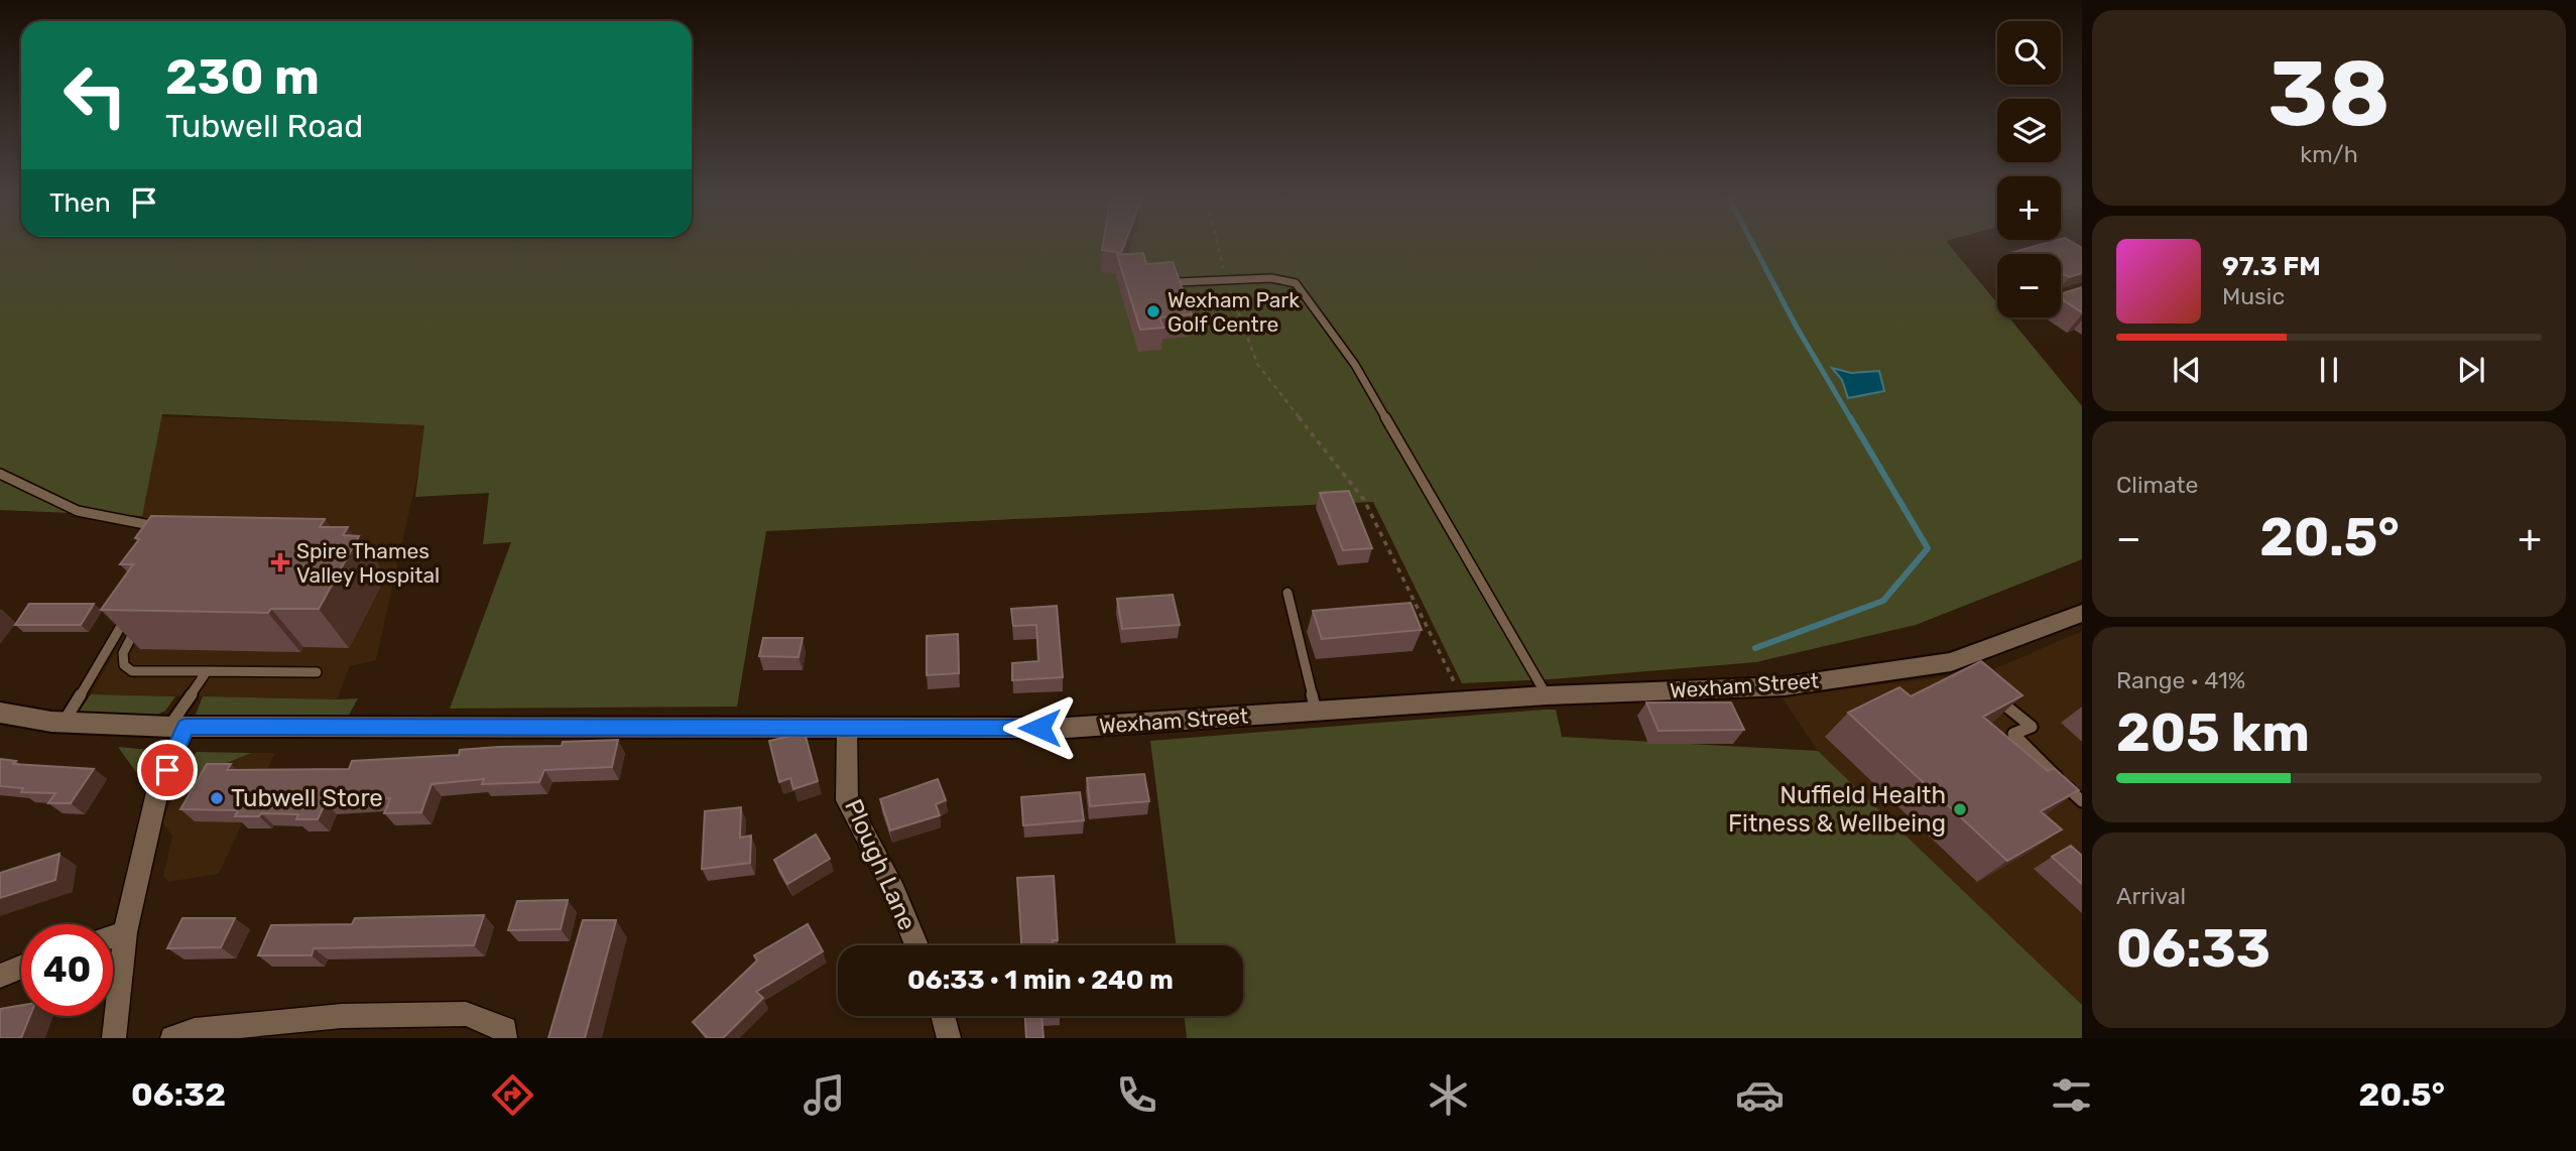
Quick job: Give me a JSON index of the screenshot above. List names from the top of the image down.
{
  "streets": {
    "street": ["Wexham Street", "Plough Lane"]
  },
  "crossings": [
    ["Wexham Street", "Plough Lane"]
  ],
  "places": {
    "other": ["Wexham Park Golf Centre", "Tubwell Store", "Nuffield Health Fitness & Wellbeing"],
    "health": ["Spire Thames Valley Hospital"]
  },
  "page": {
    "tile": [
      ["38", "km/h"],
      "Climate",
      ["Range · 41%", "205 km"],
      ["Arrival", "06:33"]
    ],
    "map_buttons": ["+", "−"],
    "turn": ["230 m", "Tubwell Road"],
    "then": "Then",
    "song": ["97.3 FM", "Music"],
    "heat": ["−", "20.5°", "+"],
    "limit": "40",
    "trip": "06:33 · 1 min · 240 m",
    "tabs": ["06:32", "20.5°"]
  }
}
